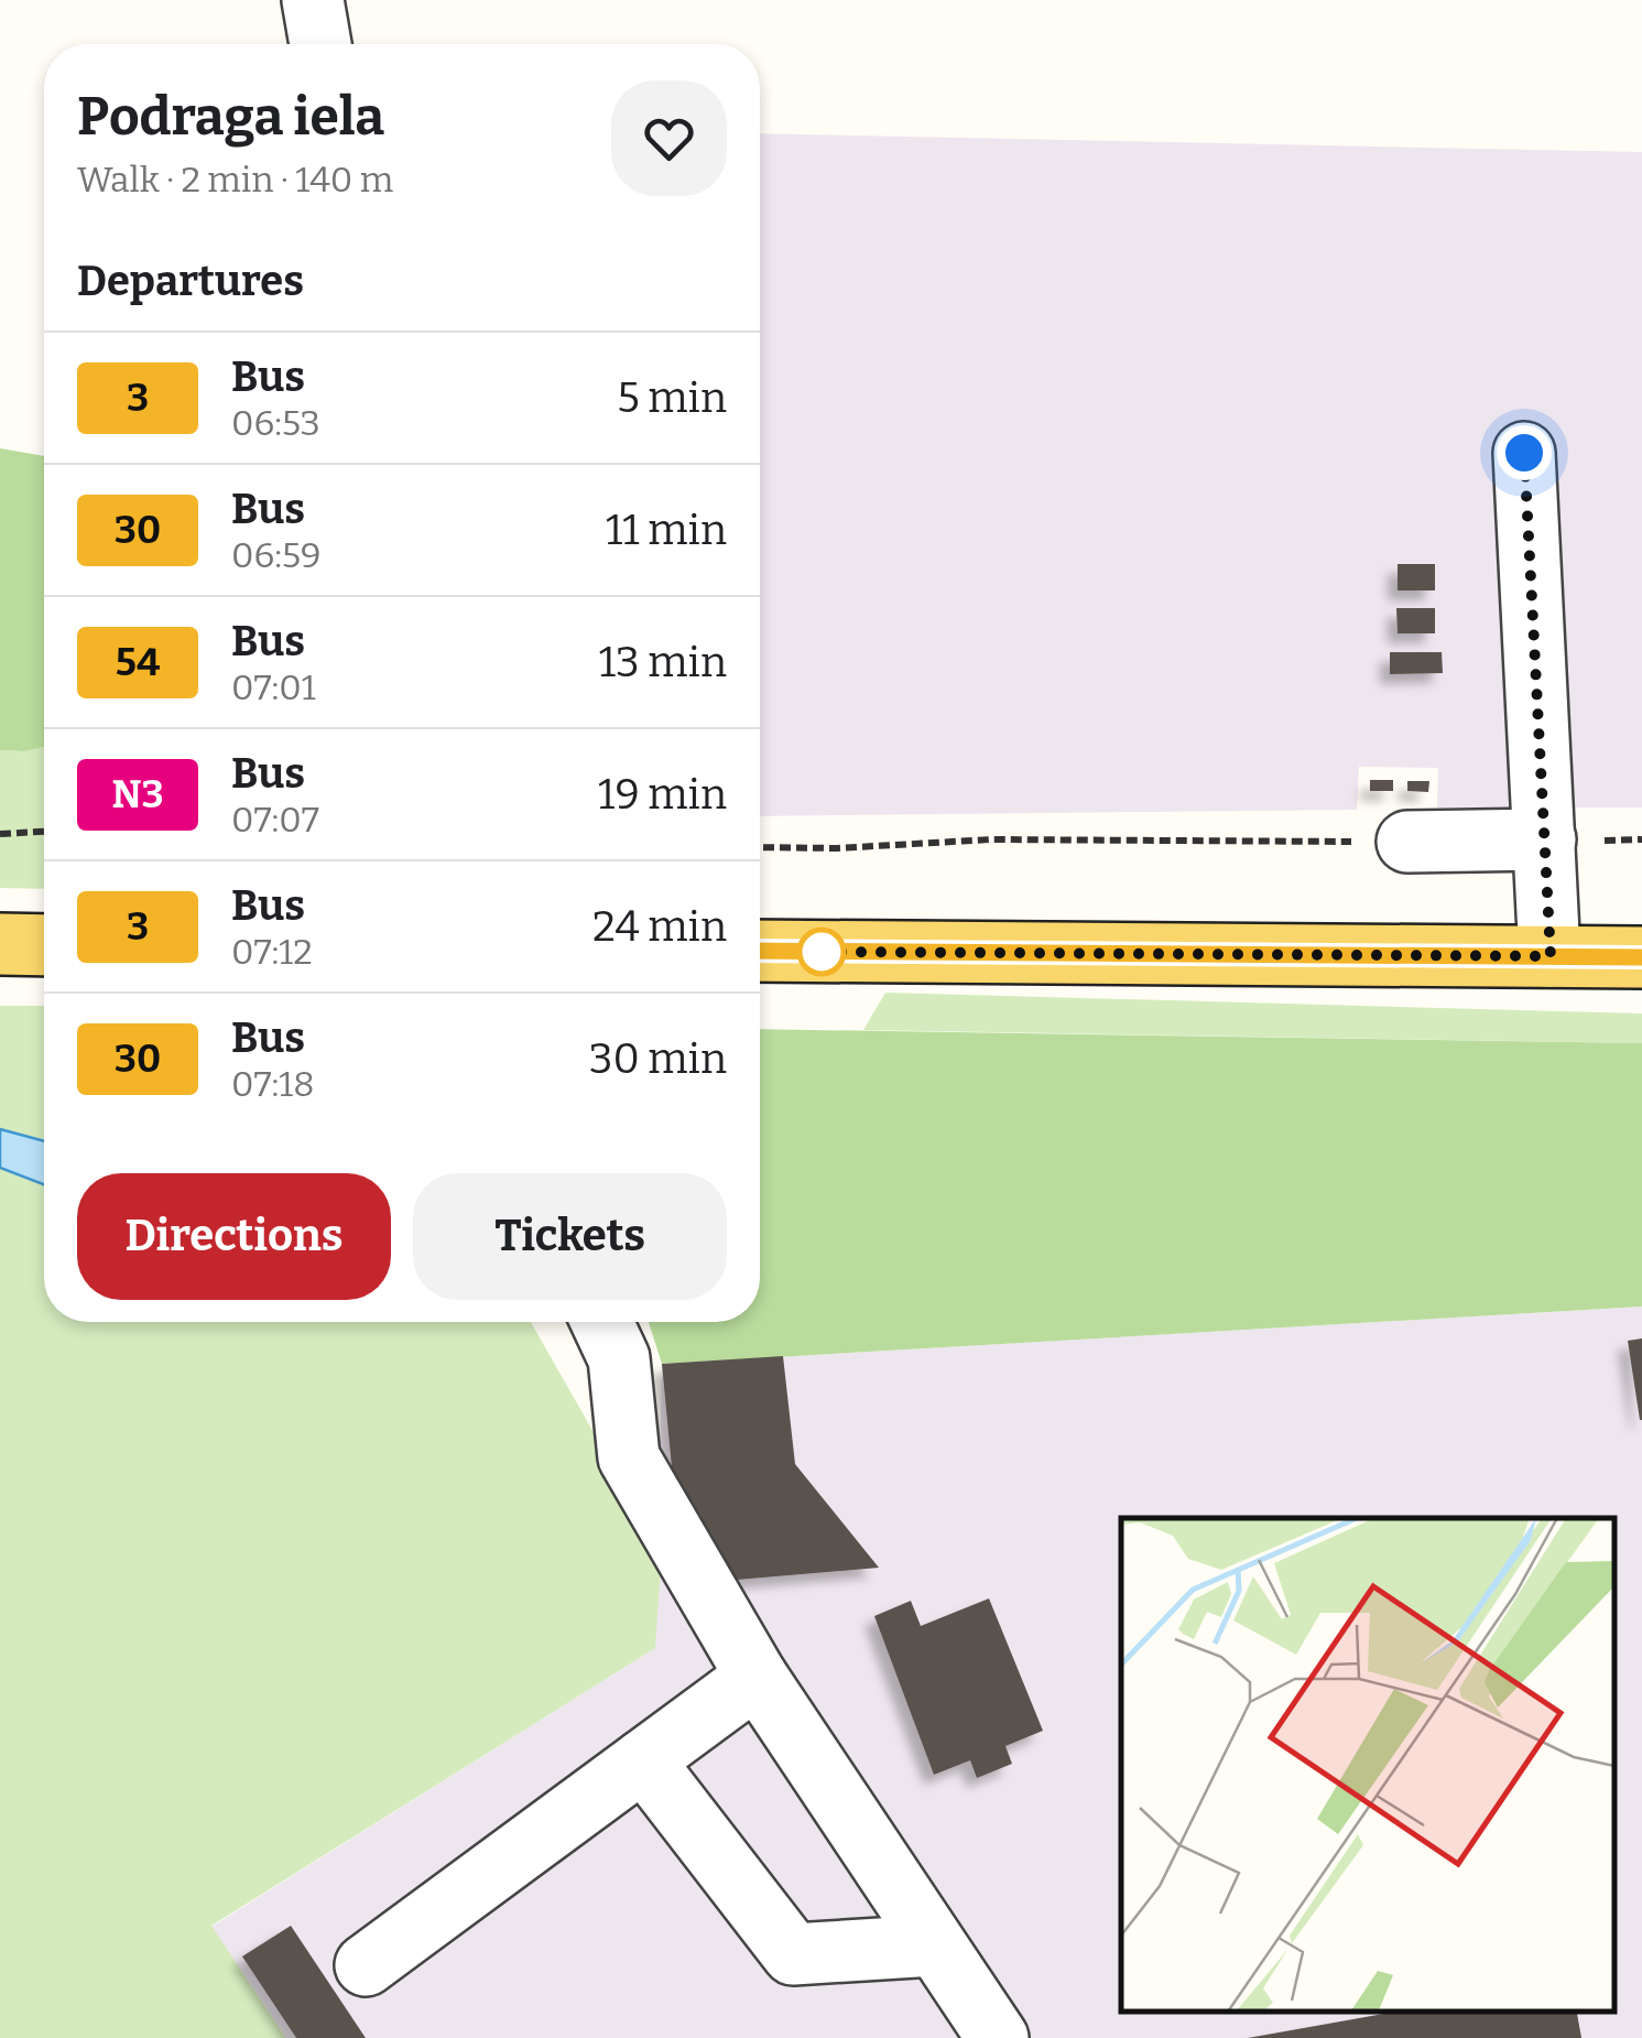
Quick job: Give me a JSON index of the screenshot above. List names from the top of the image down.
{
  "lines": ["bus line 3"],
  "page": {
    "heading": [
      ["Podraga iela", "Walk · 2 min · 140 m"],
      "Departures"
    ],
    "list": [
      {
        "mark": "3",
        "name": "Bus",
        "note": "06:53",
        "value": "5 min"
      },
      {
        "mark": "30",
        "name": "Bus",
        "note": "06:59",
        "value": "11 min"
      },
      {
        "mark": "54",
        "name": "Bus",
        "note": "07:01",
        "value": "13 min"
      },
      {
        "mark": "N3",
        "name": "Bus",
        "note": "07:07",
        "value": "19 min"
      },
      {
        "mark": "3",
        "name": "Bus",
        "note": "07:12",
        "value": "24 min"
      },
      {
        "mark": "30",
        "name": "Bus",
        "note": "07:18",
        "value": "30 min"
      }
    ],
    "buttons": ["Directions", "Tickets"]
  }
}
